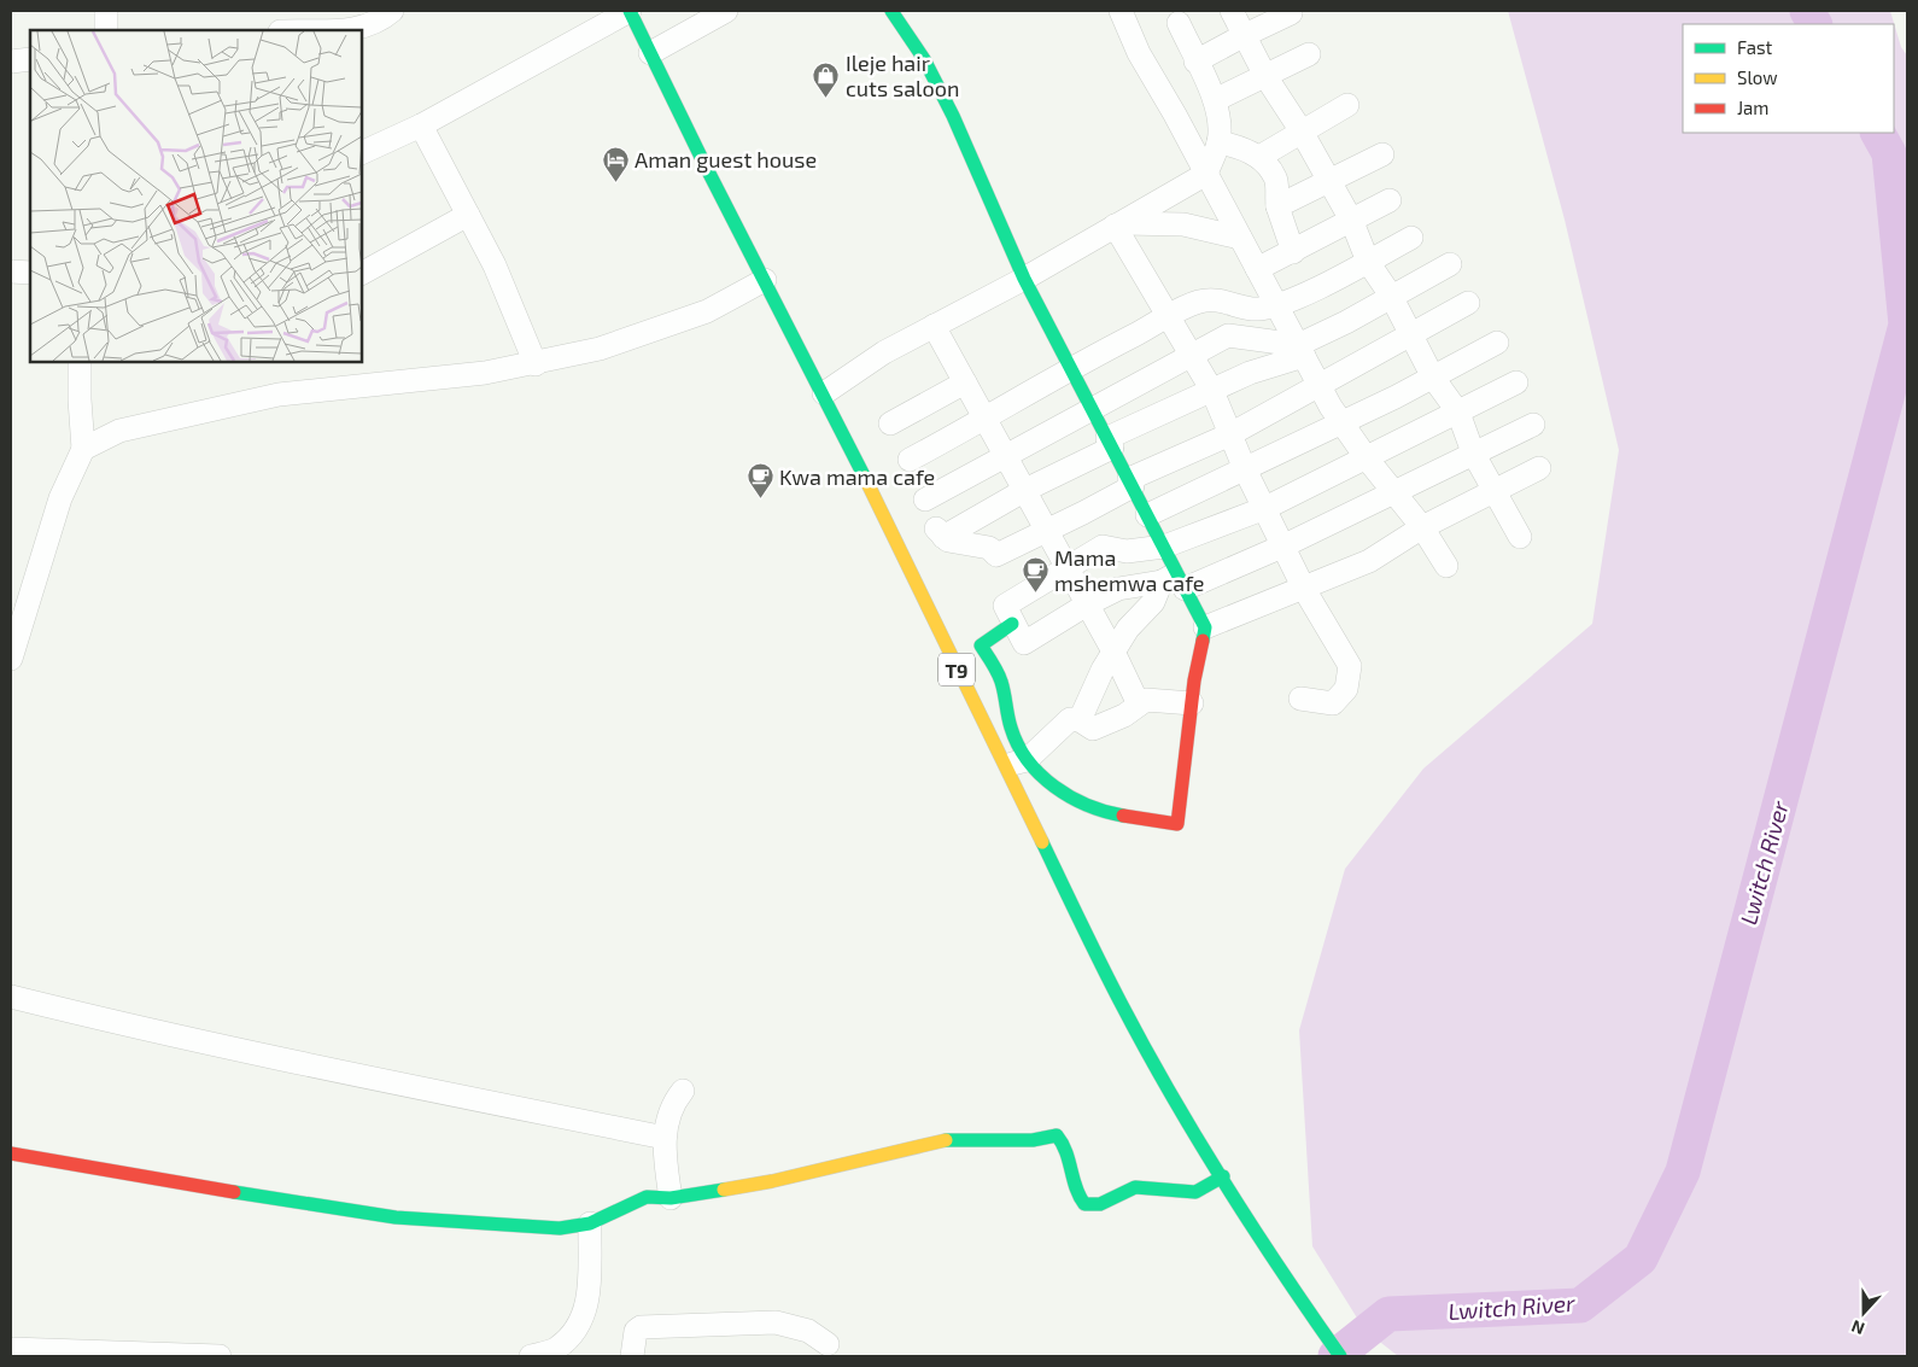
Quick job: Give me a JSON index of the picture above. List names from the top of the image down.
{
  "streets": {
    "main road": ["T9"]
  },
  "water": ["Lwitch River"],
  "places": {
    "shop": ["Ileje hair cuts saloon"],
    "hotel": ["Aman guest house"],
    "cafe": ["Kwa mama cafe", "Mama mshemwa cafe"]
  },
  "legend": ["Fast", "Slow", "Jam"],
  "north": "bottom"
}
